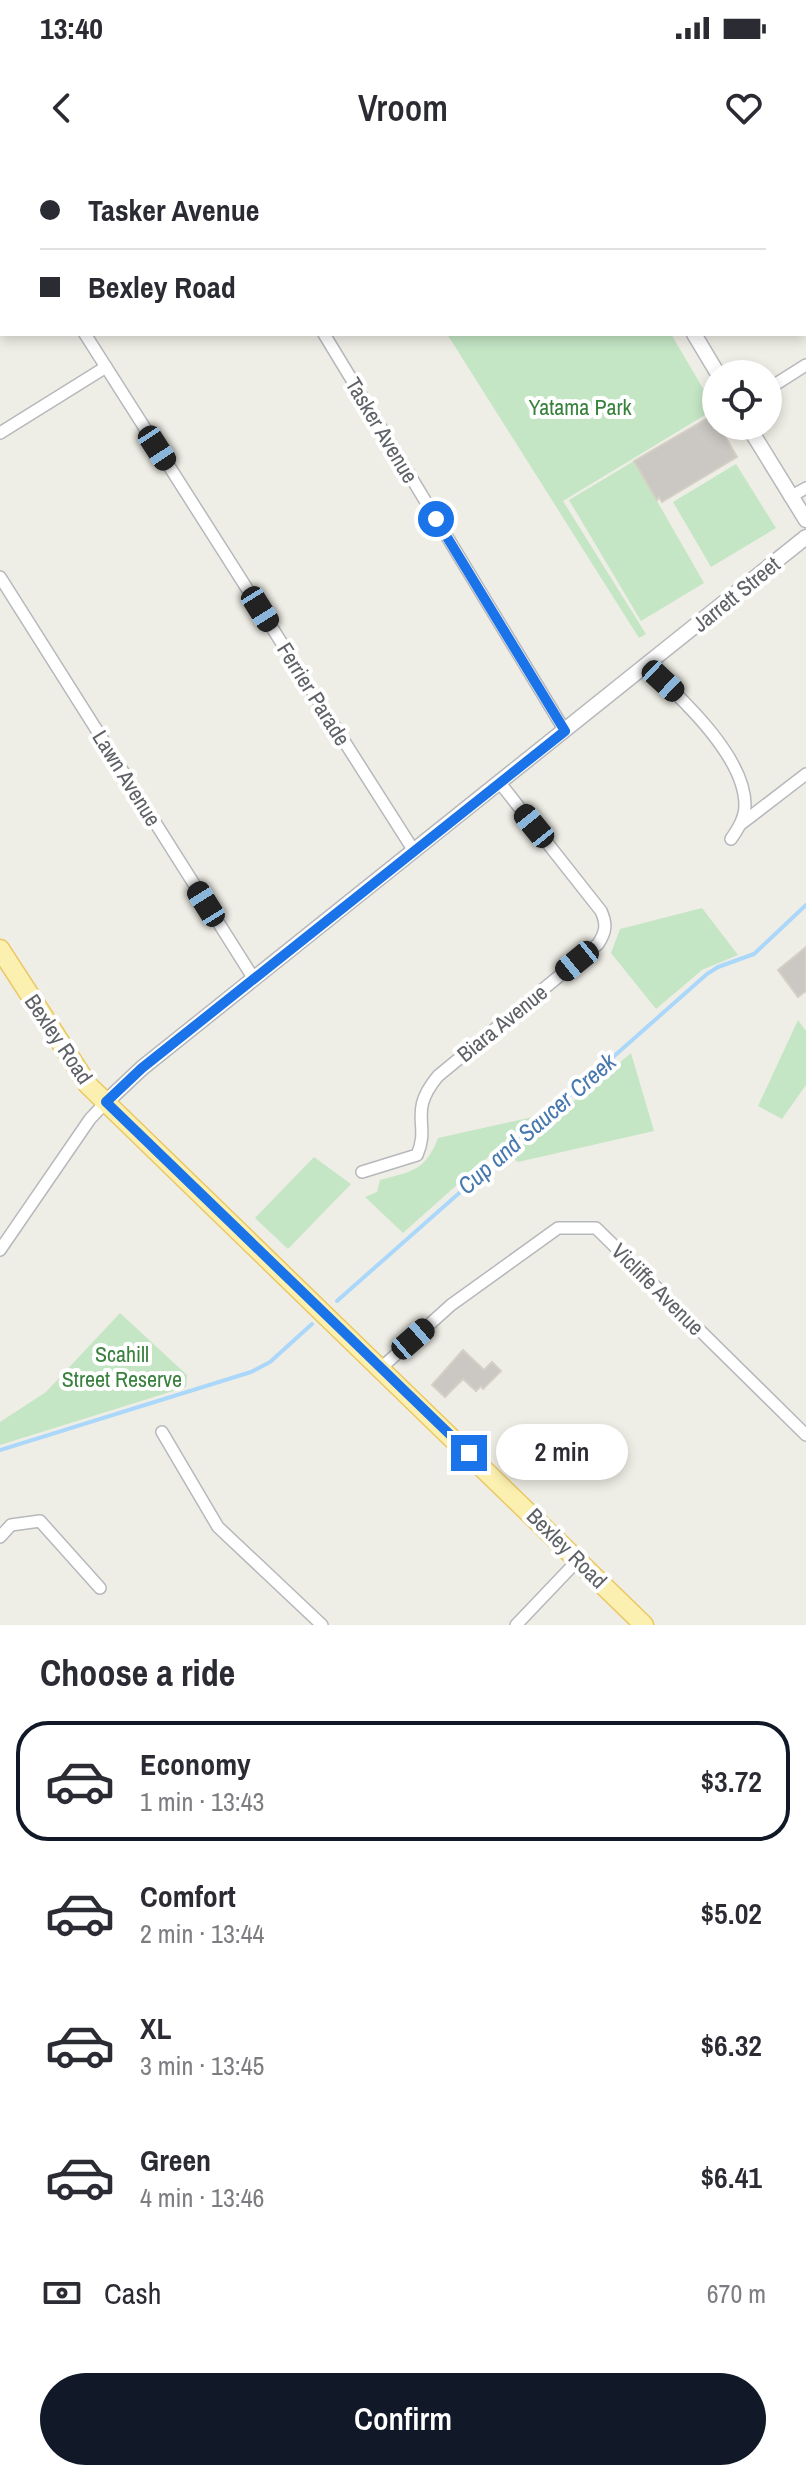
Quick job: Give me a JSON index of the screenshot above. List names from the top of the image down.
{
  "streets": {
    "main road": ["Bexley Road"],
    "street": [
      "Tasker Avenue",
      "Jarrett Street",
      "Ferrier Parade",
      "Lawn Avenue",
      "Biara Avenue",
      "Vicliffe Avenue"
    ]
  },
  "crossings": [
    ["Tasker Avenue", "Jarrett Street"],
    ["Jarrett Street", "Ferrier Parade"],
    ["Jarrett Street", "Lawn Avenue"],
    ["Jarrett Street", "Biara Avenue"],
    ["Jarrett Street", "Bexley Road"],
    ["Bexley Road", "Vicliffe Avenue"]
  ],
  "water": ["Cup and Saucer Creek"],
  "parks": ["Yatama Park", "Scahill Street Reserve"],
  "page": {
    "status": "13:40",
    "header": "Vroom",
    "banner": ["Tasker Avenue", "Bexley Road"],
    "bubble": "2 min",
    "heading": "Choose a ride",
    "list": [
      {
        "name": "Economy",
        "note": "1 min · 13:43",
        "value": "$3.72"
      },
      {
        "name": "Comfort",
        "note": "2 min · 13:44",
        "value": "$5.02"
      },
      {
        "name": "XL",
        "note": "3 min · 13:45",
        "value": "$6.32"
      },
      {
        "name": "Green",
        "note": "4 min · 13:46",
        "value": "$6.41"
      }
    ],
    "pay": ["Cash", "670 m"],
    "buttons": "Confirm"
  }
}
